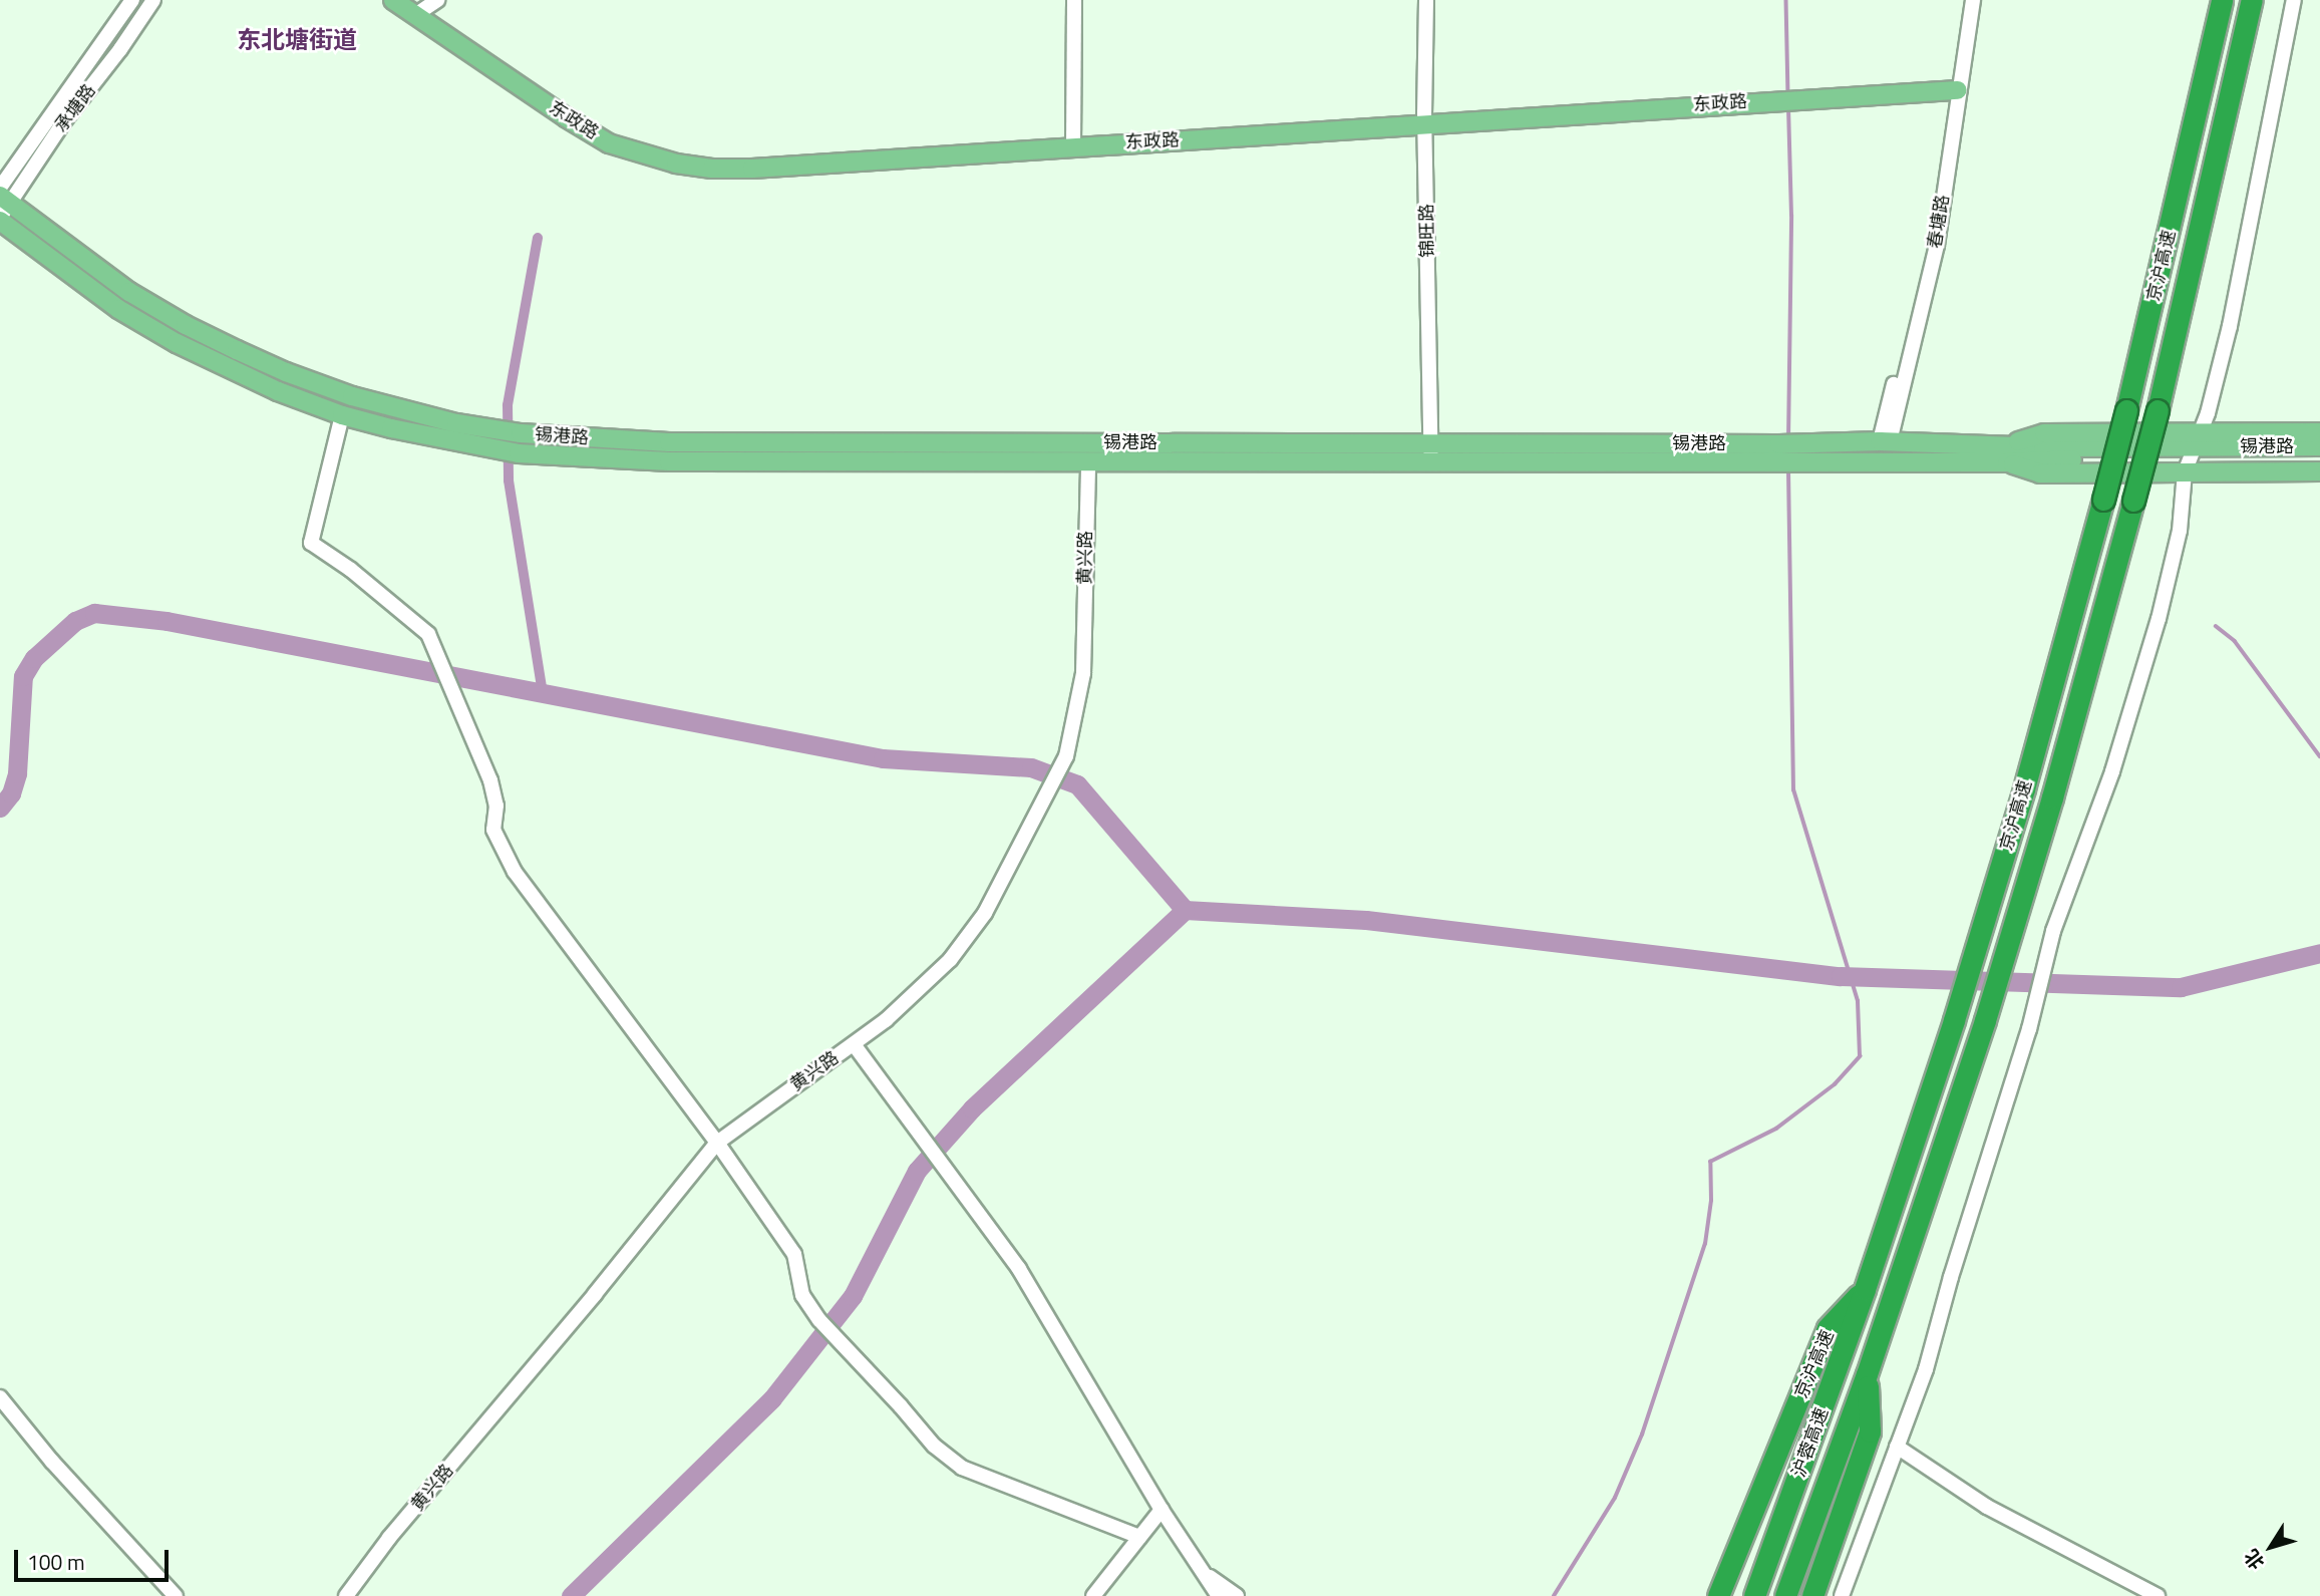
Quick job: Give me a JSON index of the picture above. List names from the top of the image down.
{
  "streets": {
    "highway": ["京沪高速", "沪蓉高速"],
    "main road": ["东政路", "锡港路"],
    "street": [
      "承塘路",
      "春塘路",
      "锦旺路",
      "黄兴路"
    ]
  },
  "crossings": [
    ["东政路", "春塘路"],
    ["东政路", "锦旺路"],
    ["承塘路", "锡港路"],
    ["春塘路", "锡港路"],
    ["锦旺路", "锡港路"],
    ["京沪高速", "沪蓉高速"],
    ["锡港路", "黄兴路"]
  ],
  "districts": ["东北塘街道"],
  "scale_bar": "100 m",
  "north": "bottom left"
}
